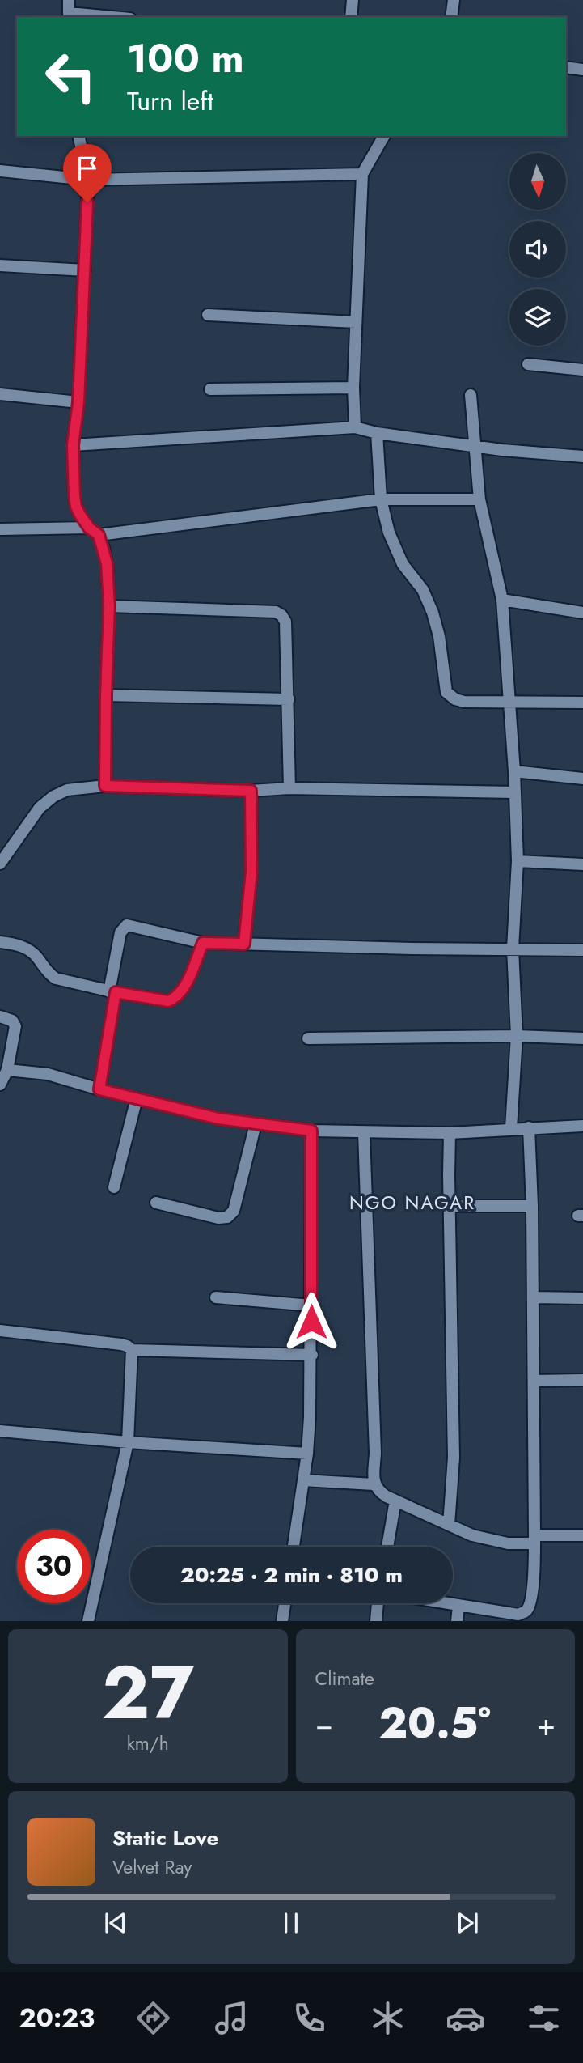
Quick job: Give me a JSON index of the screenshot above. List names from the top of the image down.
{
  "districts": ["NGO NAGAR"],
  "north": "bottom",
  "page": {
    "turn": ["100 m", "Turn left"],
    "limit": "30",
    "trip": "20:25 · 2 min · 810 m",
    "tile": [
      ["27", "km/h"],
      "Climate"
    ],
    "heat": ["−", "20.5°", "+"],
    "song": ["Static Love", "Velvet Ray"],
    "tabs": "20:23"
  }
}
